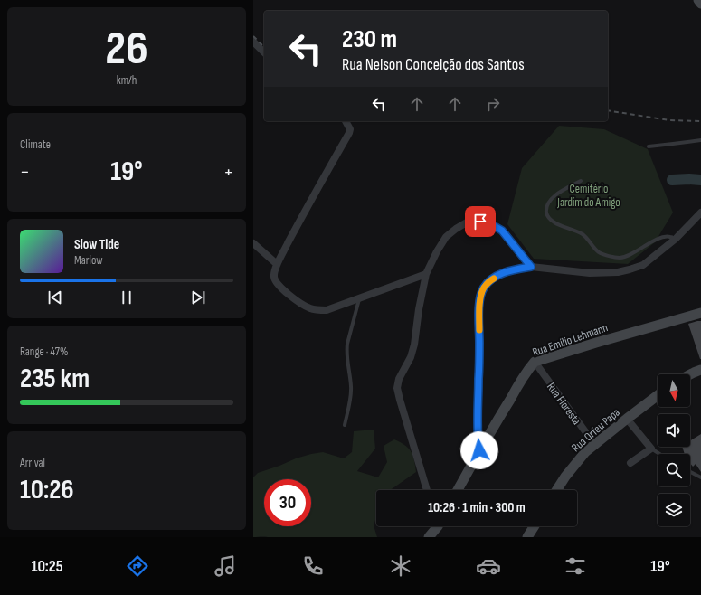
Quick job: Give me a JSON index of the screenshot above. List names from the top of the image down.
{
  "streets": {
    "street": ["Rua Emílio Lehmann", "Rua Floresta", "Rua Orfeu Papa"]
  },
  "crossings": [
    ["Rua Emílio Lehmann", "Rua Floresta"],
    ["Rua Floresta", "Rua Orfeu Papa"]
  ],
  "parks": ["Cemitério Jardim do Amigo"],
  "north": "bottom",
  "page": {
    "tile": [
      ["26", "km/h"],
      "Climate",
      ["Range · 47%", "235 km"],
      ["Arrival", "10:26"]
    ],
    "turn": ["230 m", "Rua Nelson Conceição dos Santos"],
    "heat": ["−", "19°", "+"],
    "song": ["Slow Tide", "Marlow"],
    "limit": "30",
    "trip": "10:26 · 1 min · 300 m",
    "tabs": ["10:25", "19°"]
  }
}
